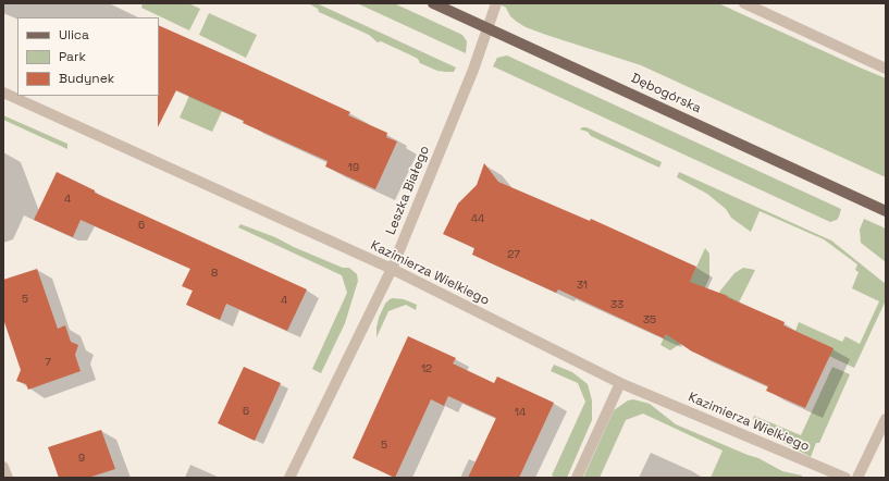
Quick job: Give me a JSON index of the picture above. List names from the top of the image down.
{
  "streets": {
    "main road": ["Dębogórska"],
    "street": ["Leszka Białego", "Kazimierza Wielkiego"]
  },
  "crossings": [
    ["Dębogórska", "Leszka Białego"],
    ["Leszka Białego", "Kazimierza Wielkiego"]
  ],
  "house_numbers": [
    "19",
    "4",
    "44",
    "6",
    "27",
    "8",
    "31",
    "5",
    "4",
    "33",
    "35",
    "7",
    "12",
    "6",
    "14",
    "5",
    "9"
  ],
  "legend": ["Ulica", "Park", "Budynek"]
}
